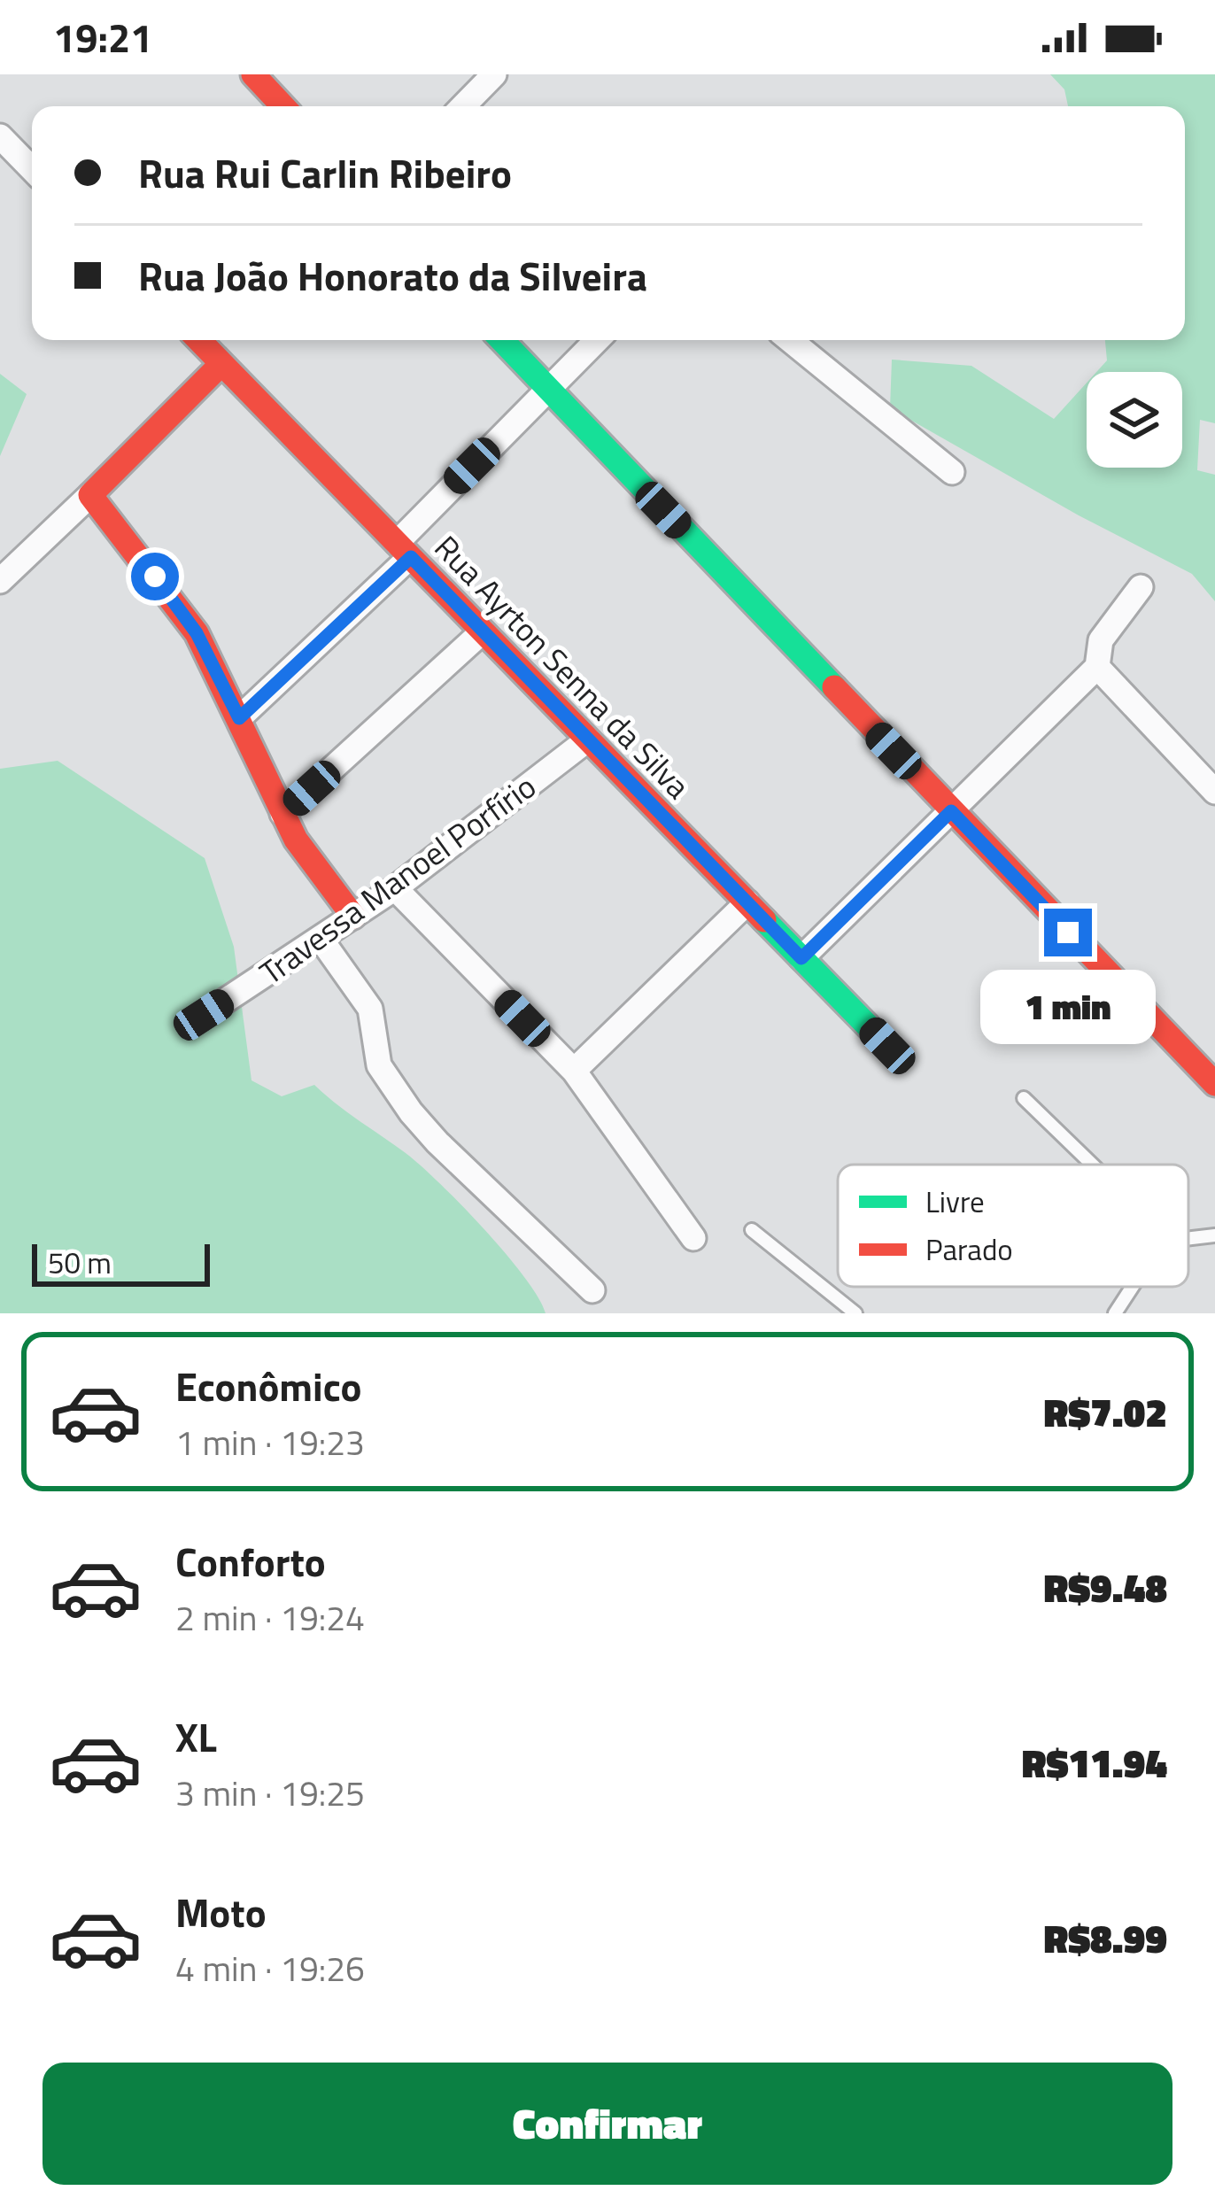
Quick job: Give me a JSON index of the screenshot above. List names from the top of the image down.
{
  "streets": {
    "street": ["Rua Ayrton Senna da Silva", "Travessa Manoel Porfírio"]
  },
  "crossings": [
    ["Rua Ayrton Senna da Silva", "Travessa Manoel Porfírio"]
  ],
  "legend": ["Livre", "Parado"],
  "scale_bar": "50 m",
  "page": {
    "status": "19:21",
    "banner": ["Rua Rui Carlin Ribeiro", "Rua João Honorato da Silveira"],
    "bubble": "1 min",
    "scale": "50 m",
    "list": [
      {
        "name": "Econômico",
        "note": "1 min · 19:23",
        "value": "R$7.02"
      },
      {
        "name": "Conforto",
        "note": "2 min · 19:24",
        "value": "R$9.48"
      },
      {
        "name": "XL",
        "note": "3 min · 19:25",
        "value": "R$11.94"
      },
      {
        "name": "Moto",
        "note": "4 min · 19:26",
        "value": "R$8.99"
      }
    ],
    "buttons": "Confirmar"
  }
}
